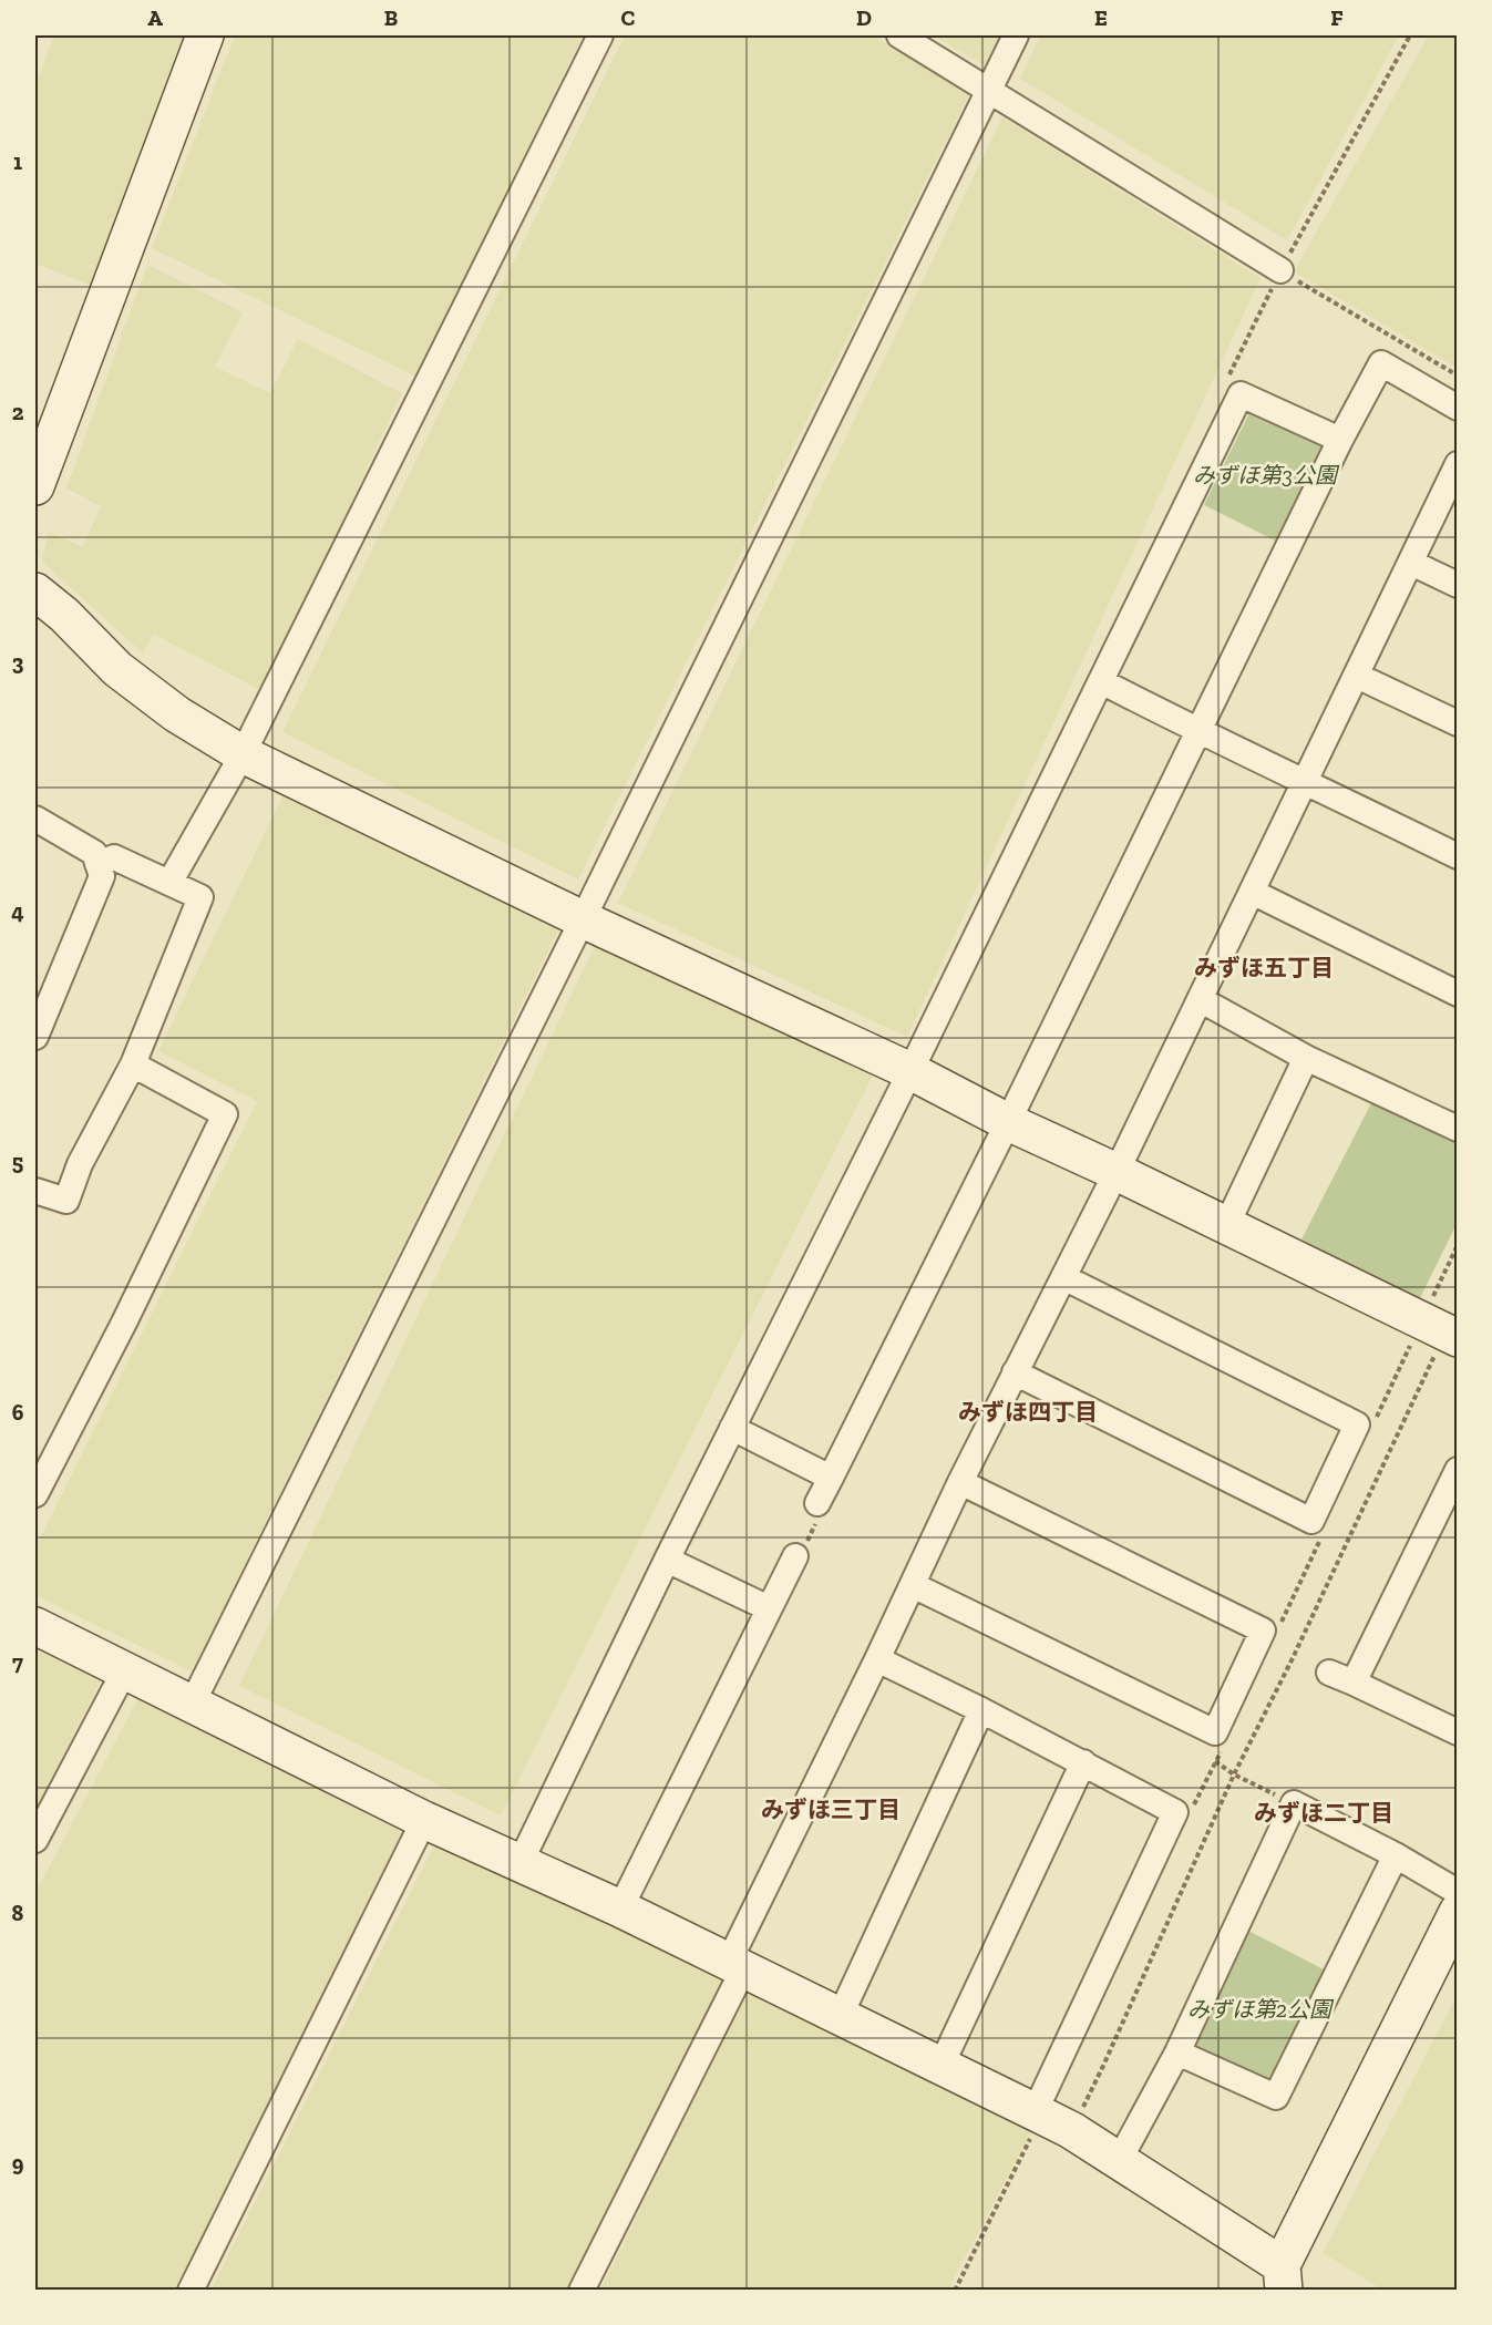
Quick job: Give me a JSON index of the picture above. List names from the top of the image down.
{
  "districts": [
    "みずほ五丁目",
    "みずほ四丁目",
    "みずほ三丁目",
    "みずほ二丁目"
  ],
  "parks": ["みずほ第3公園", "みずほ第2公園"],
  "grid": {
    "columns": [
      "A",
      "B",
      "C",
      "D",
      "E",
      "F"
    ],
    "rows": [
      "1",
      "2",
      "3",
      "4",
      "5",
      "6",
      "7",
      "8",
      "9"
    ]
  }
}
